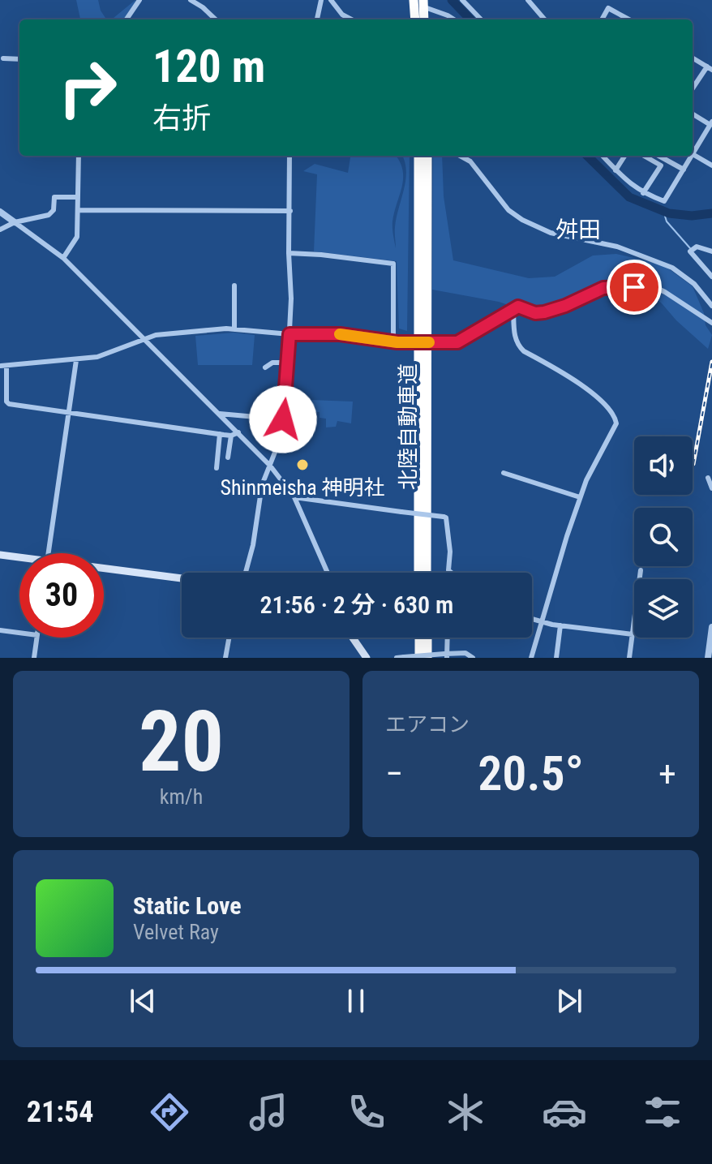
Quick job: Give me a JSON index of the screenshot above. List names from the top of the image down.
{
  "streets": {
    "highway": ["北陸自動車道"]
  },
  "districts": ["舛田"],
  "places": ["Shinmeisha 神明社"],
  "page": {
    "turn": ["120 m", "右折"],
    "limit": "30",
    "trip": "21:56 · 2 分 · 630 m",
    "tile": [
      ["20", "km/h"],
      "エアコン"
    ],
    "heat": ["−", "20.5°", "+"],
    "song": ["Static Love", "Velvet Ray"],
    "tabs": "21:54"
  }
}
